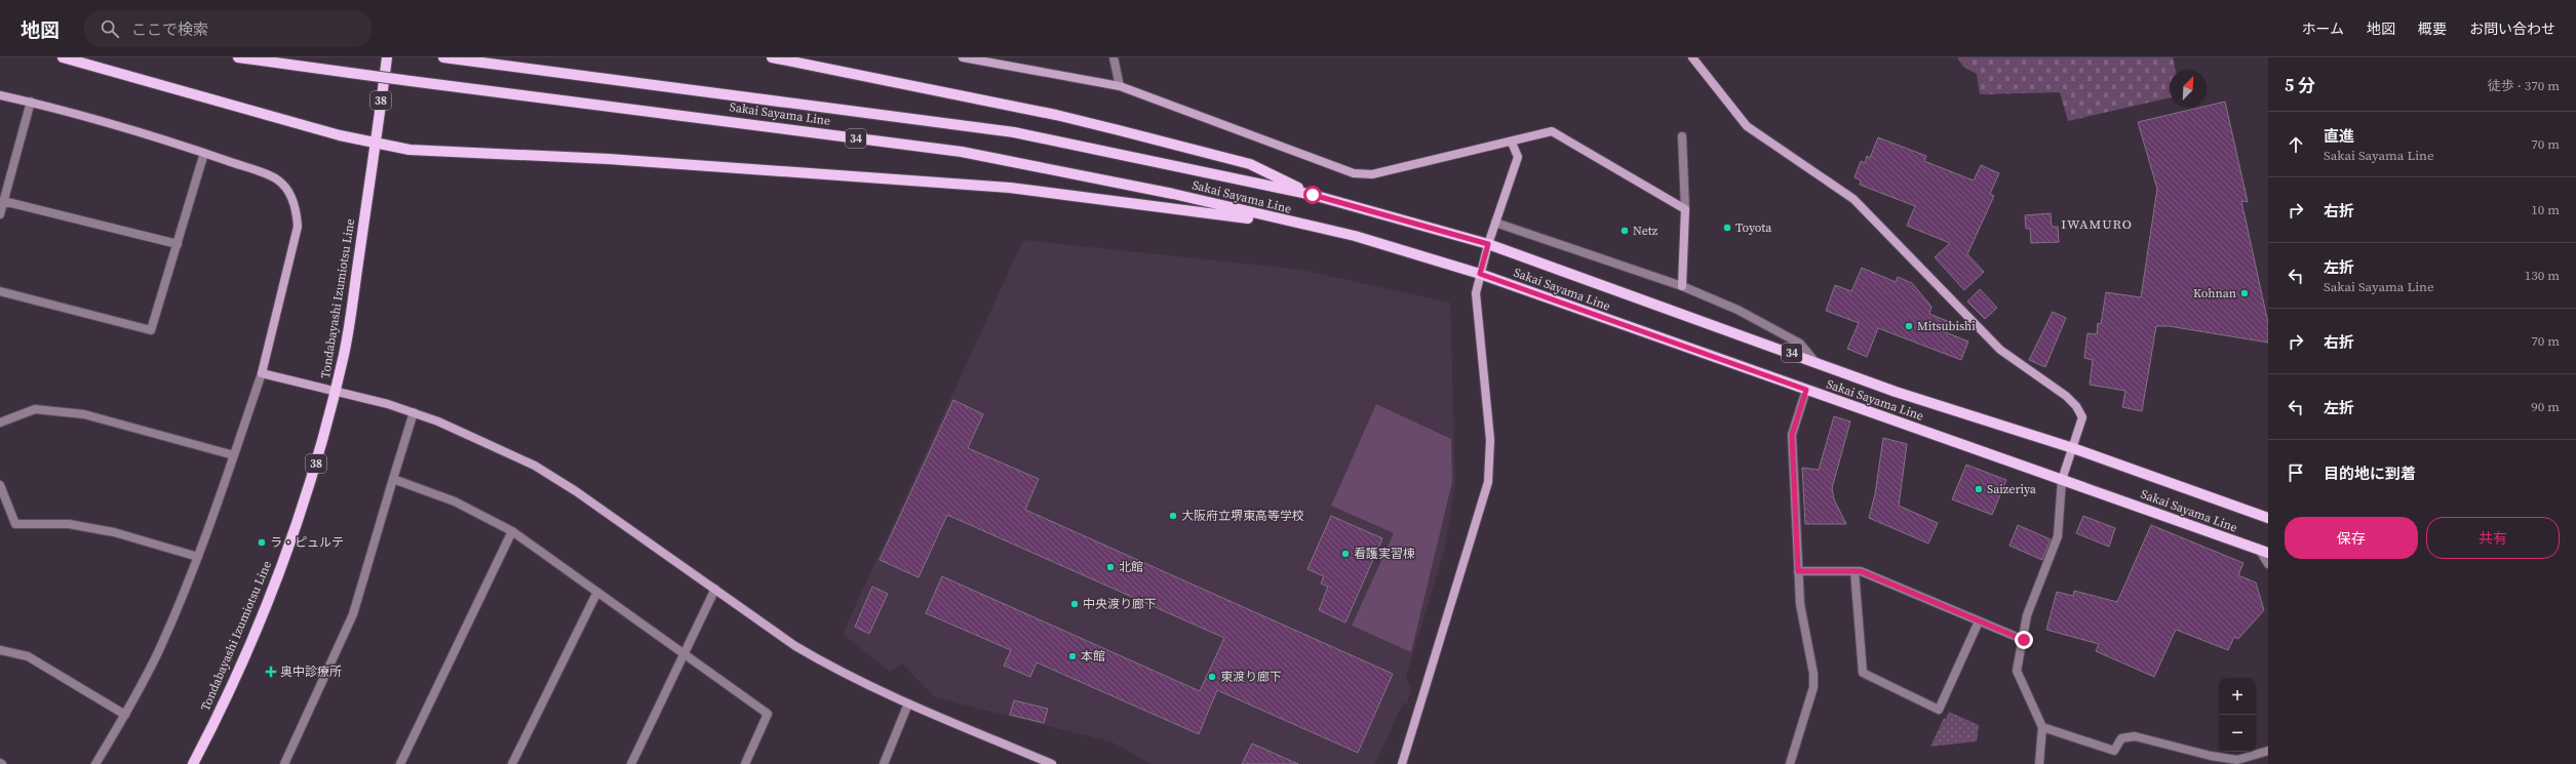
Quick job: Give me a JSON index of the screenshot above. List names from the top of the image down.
{
  "streets": {
    "main road": [
      "38",
      "Sakai Sayama Line",
      "34",
      "Tondabayashi Izumiotsu Line"
    ]
  },
  "districts": ["IWAMURO"],
  "places": {
    "other": [
      "Toyota",
      "Netz",
      "Kohnan",
      "Mitsubishi",
      "Saizeriya",
      "大阪府立堺東高等学校",
      "ラ・ピュルテ",
      "看護実習棟",
      "北館",
      "中央渡り廊下",
      "本館",
      "東渡り廊下"
    ],
    "health": ["奥中診療所"]
  },
  "north": "top right",
  "page": {
    "header": "地図",
    "search": "ここで検索",
    "nav": [
      "ホーム",
      "地図",
      "概要",
      "お問い合わせ"
    ],
    "heading": ["5 分", "徒歩 · 370 m"],
    "list": [
      ["直進", "Sakai Sayama Line", "70 m"],
      ["右折", "10 m"],
      ["左折", "Sakai Sayama Line", "130 m"],
      ["右折", "70 m"],
      ["左折", "90 m"],
      "目的地に到着"
    ],
    "buttons": ["保存", "共有"],
    "map_buttons": ["+", "−"]
  }
}
